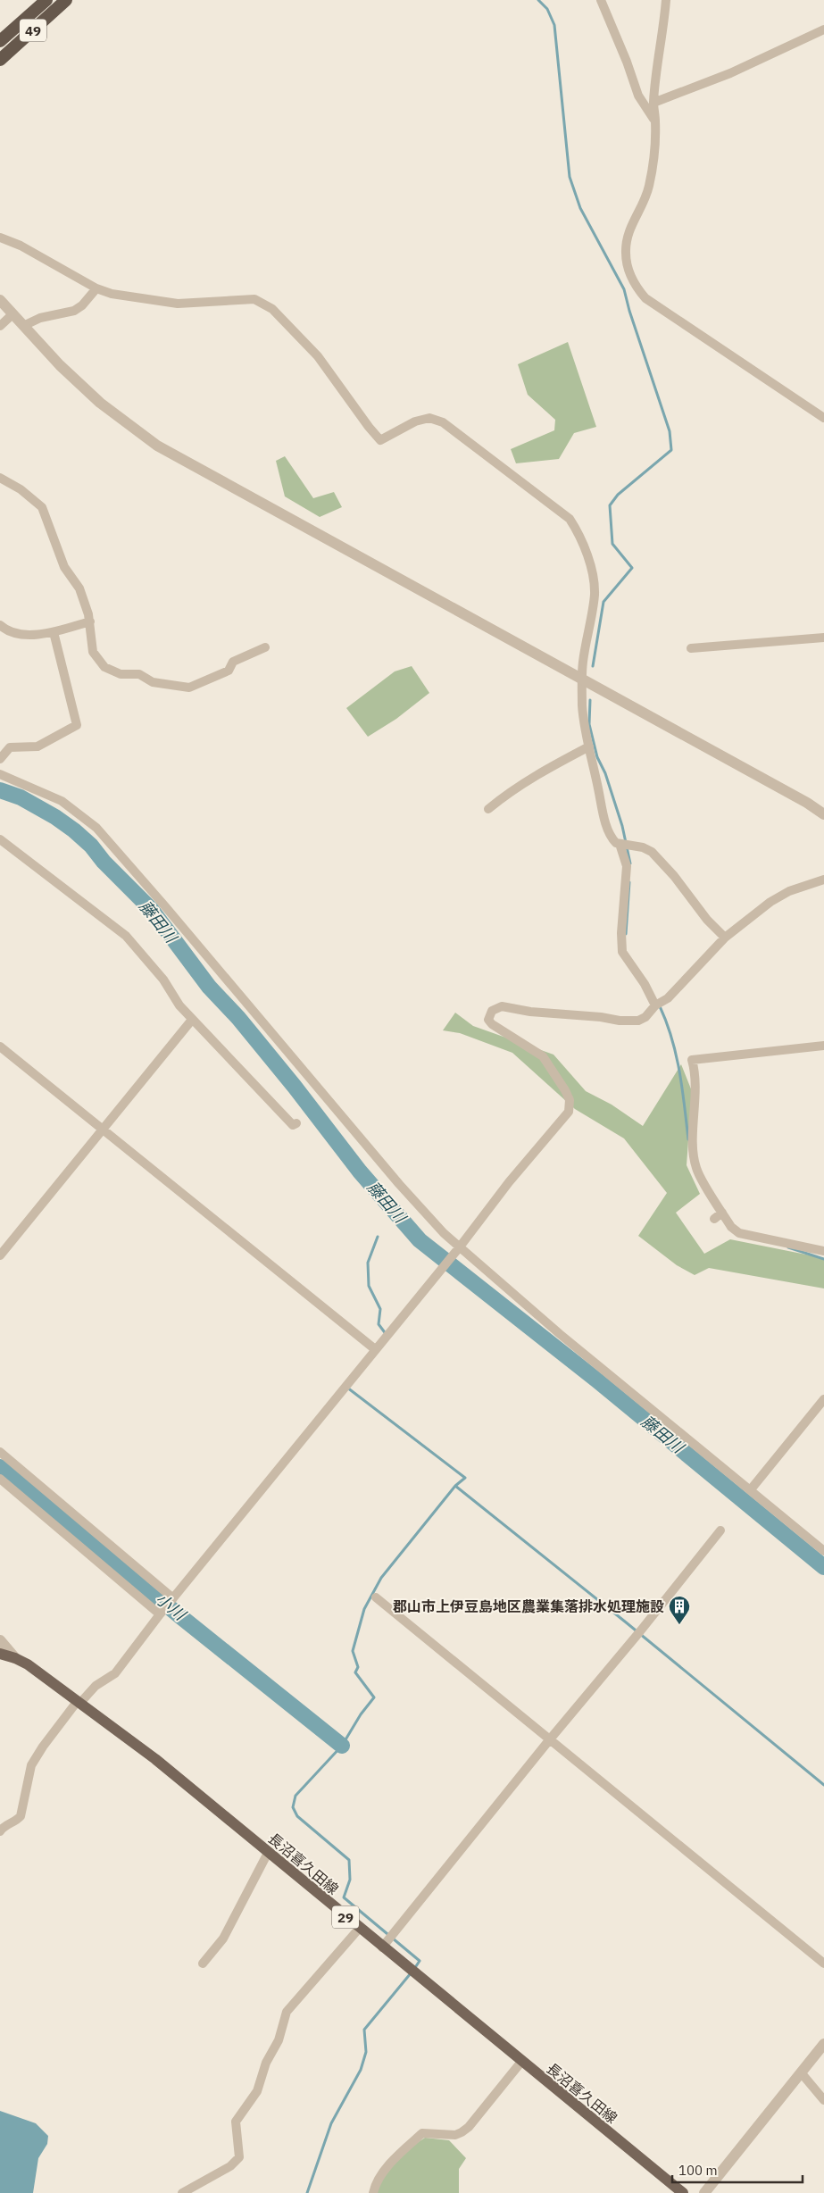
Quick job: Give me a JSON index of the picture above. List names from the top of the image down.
{
  "streets": {
    "highway": ["49"],
    "main road": ["長沼喜久田線", "29"]
  },
  "water": ["藤田川", "小川"],
  "places": {
    "building": ["郡山市上伊豆島地区農業集落排水処理施設"]
  },
  "scale_bar": "100 m"
}
